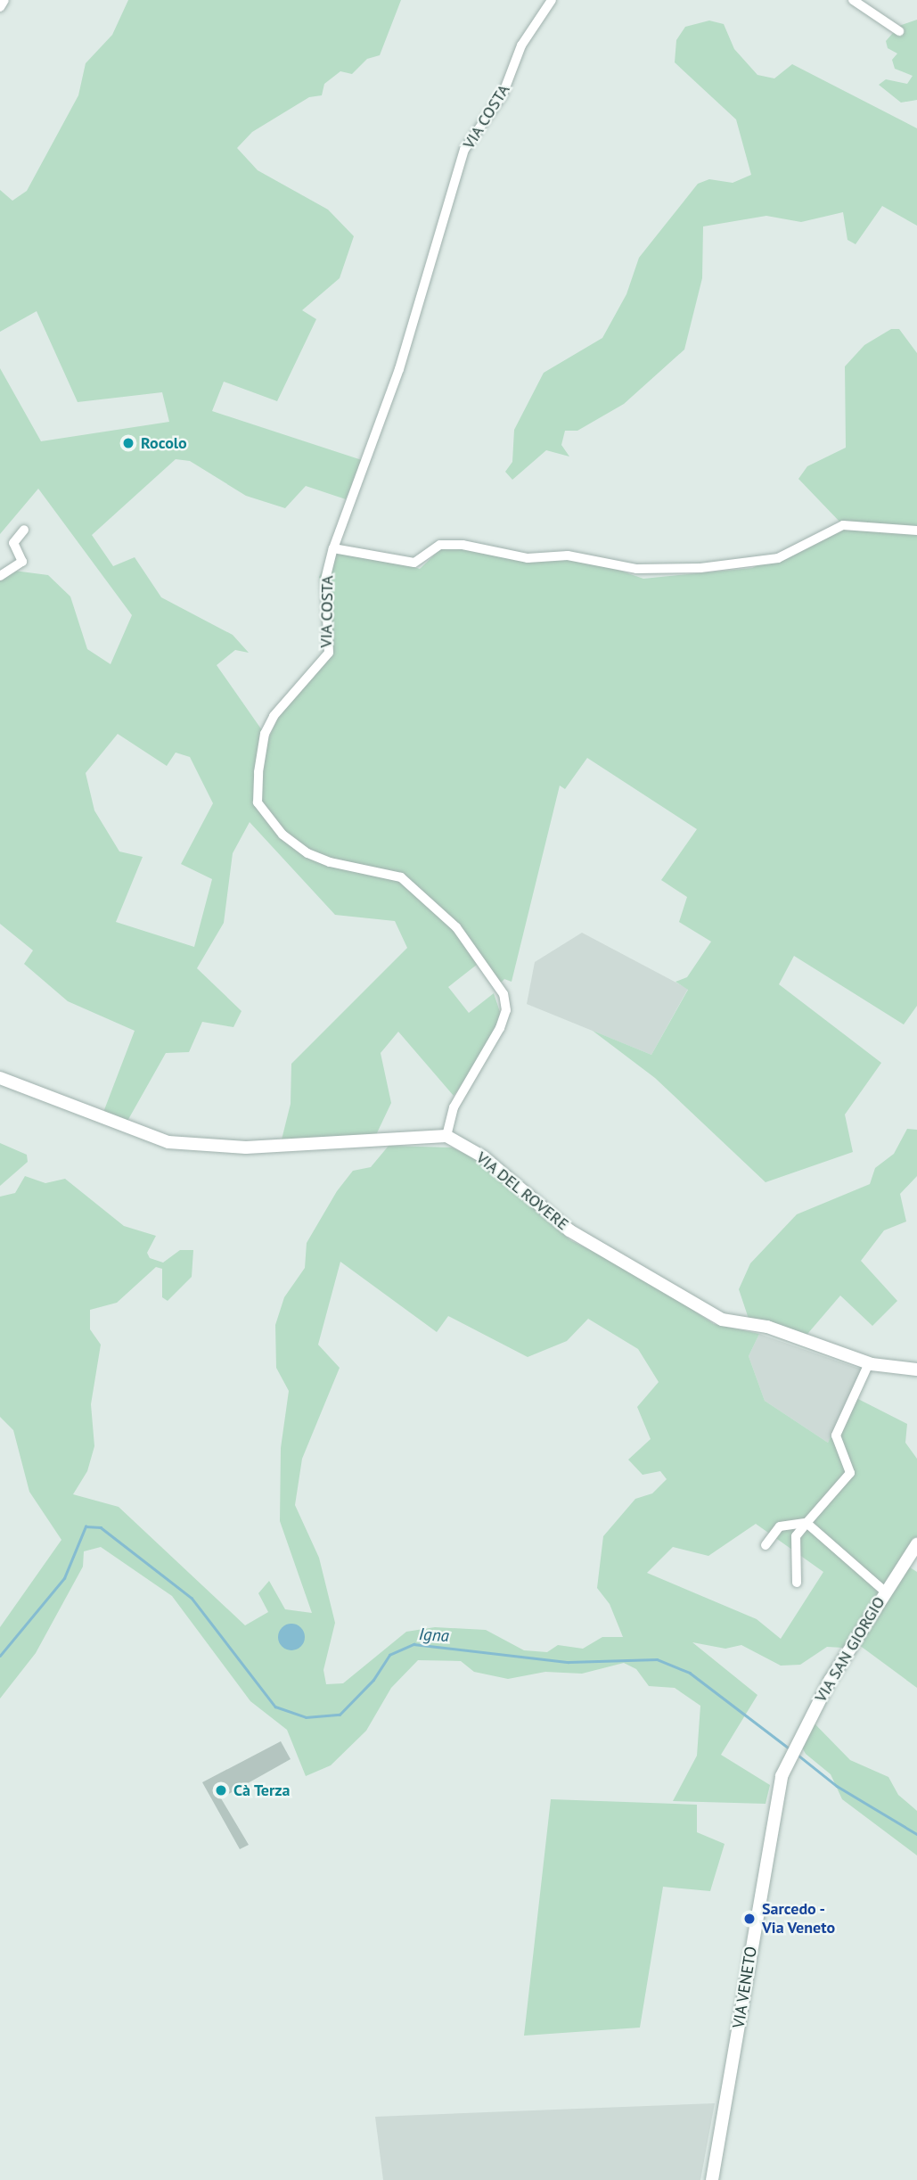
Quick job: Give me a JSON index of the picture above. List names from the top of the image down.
{
  "streets": {
    "street": [
      "VIA COSTA",
      "VIA DEL ROVERE",
      "VIA SAN GIORGIO",
      "VIA VENETO"
    ]
  },
  "crossings": [
    ["VIA COSTA", "VIA DEL ROVERE"],
    ["VIA SAN GIORGIO", "VIA VENETO"]
  ],
  "water": ["Igna"],
  "places": ["Rocolo", "Cà Terza", "Sarcedo - Via Veneto"]
}
